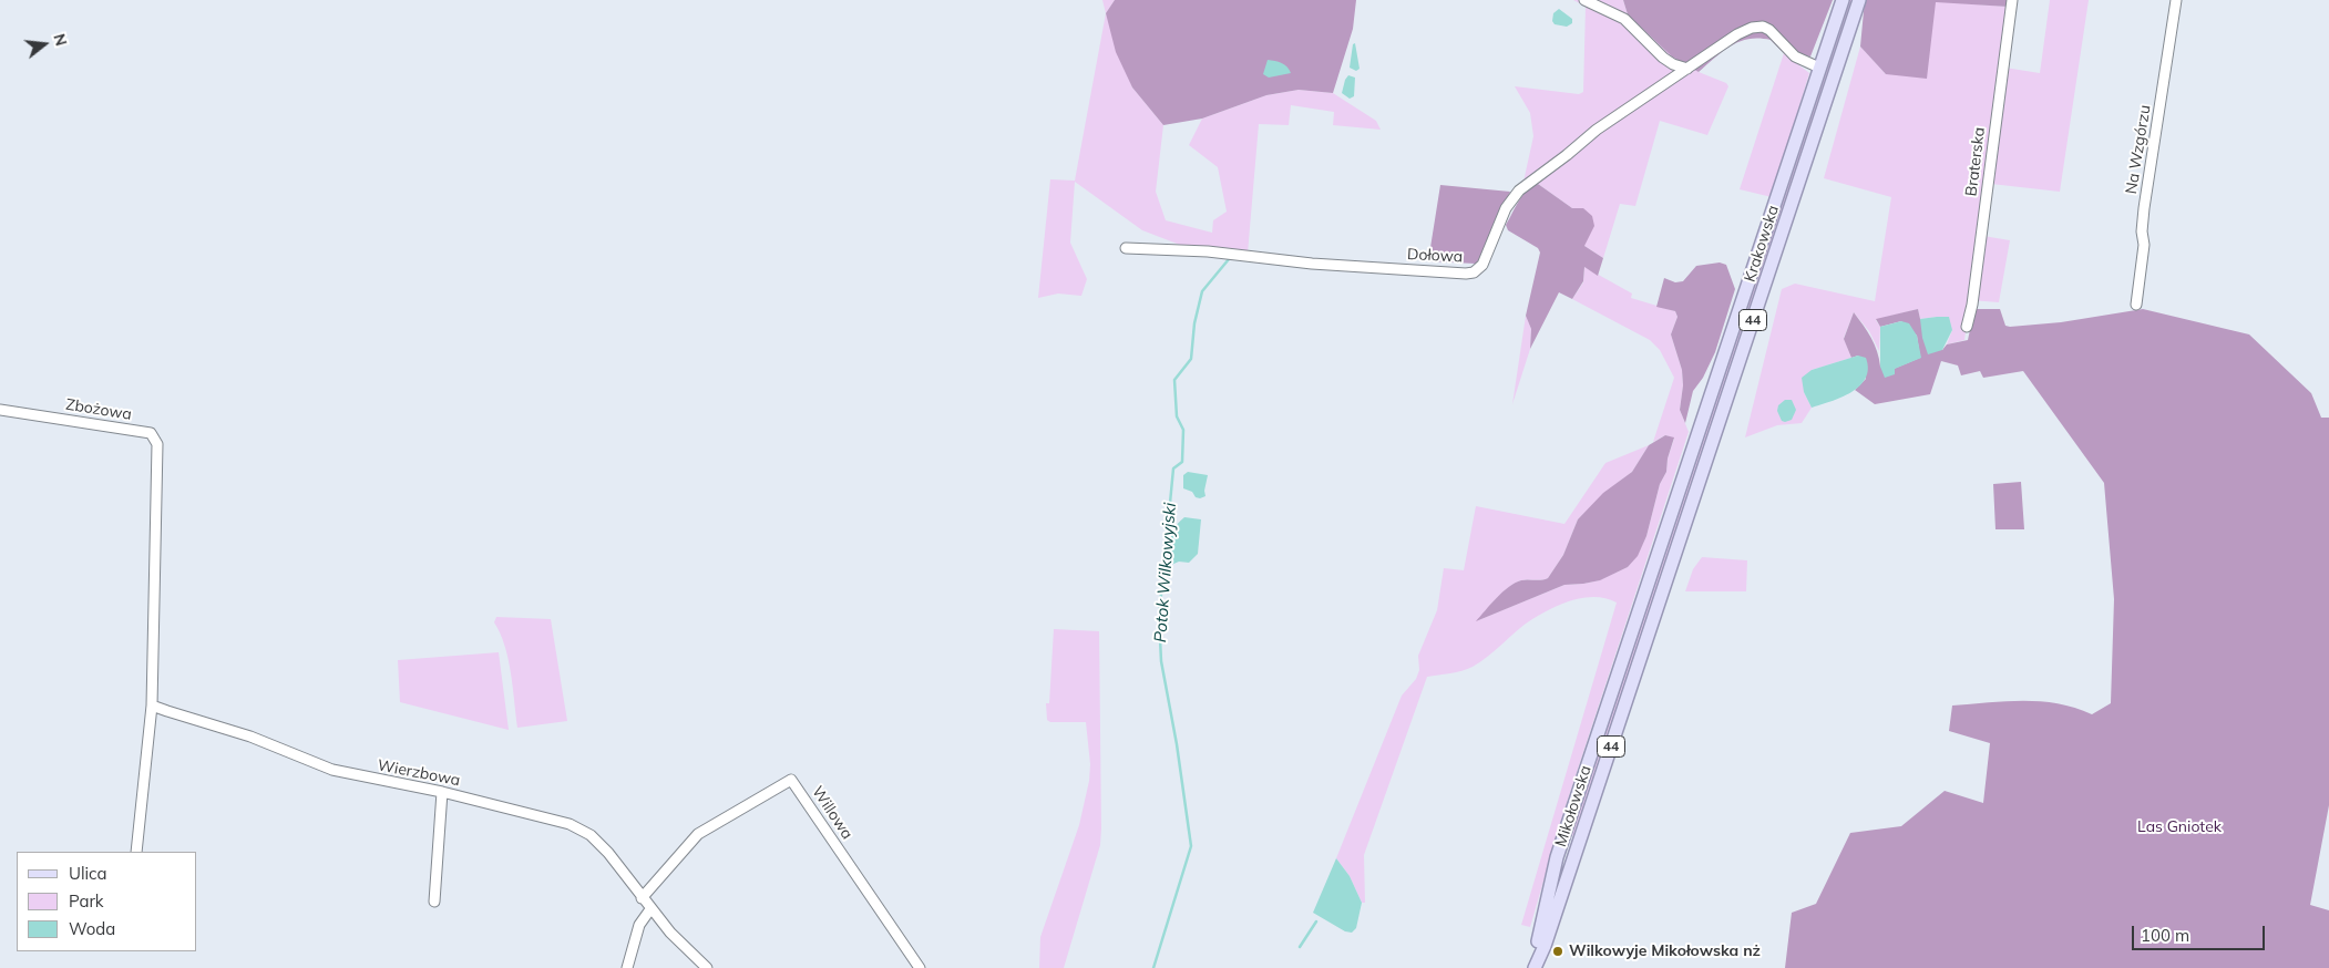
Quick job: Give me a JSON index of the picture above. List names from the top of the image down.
{
  "streets": {
    "main road": ["Krakowska", "44", "Mikołowska"],
    "street": [
      "Na Wzgórzu",
      "Braterska",
      "Dołowa",
      "Zbożowa",
      "Wierzbowa",
      "Willowa"
    ]
  },
  "crossings": [
    ["Krakowska", "Dołowa"],
    ["Krakowska", "Mikołowska"],
    ["Zbożowa", "Wierzbowa"],
    ["Wierzbowa", "Willowa"]
  ],
  "water": ["Potok Wilkowyjski"],
  "parks": ["Las Gniotek"],
  "places": ["Wilkowyje Mikołowska nż"],
  "legend": ["Ulica", "Park", "Woda"],
  "scale_bar": "100 m",
  "north": "right"
}
